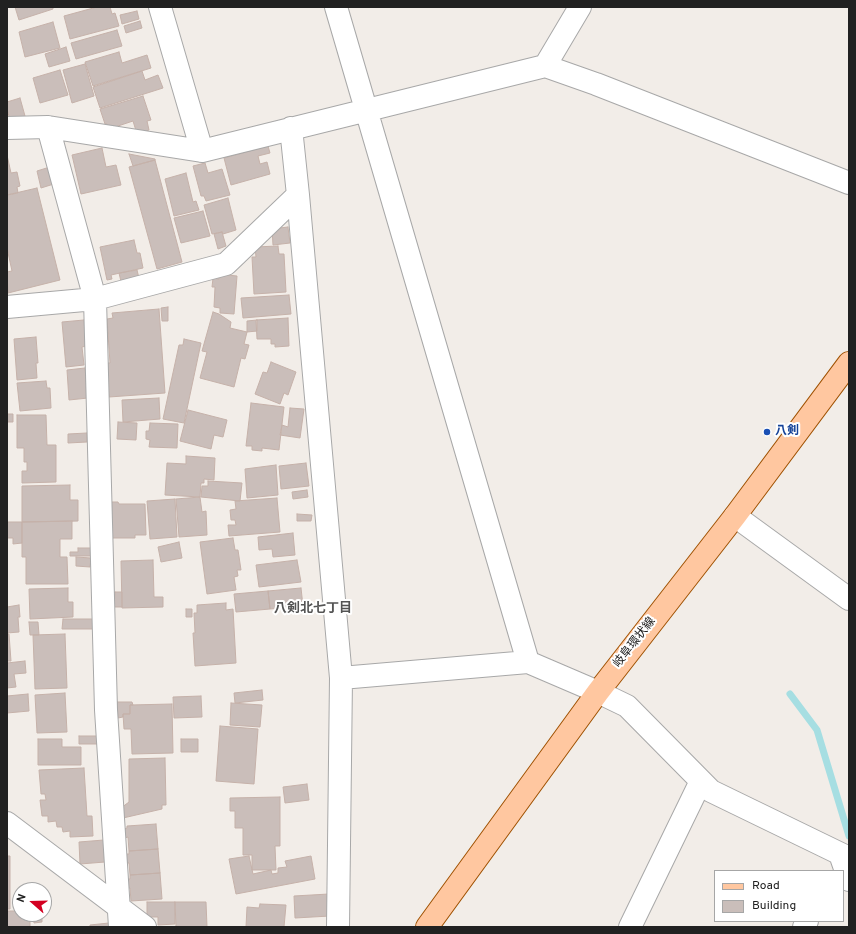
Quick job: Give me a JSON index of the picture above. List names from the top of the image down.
{
  "streets": {
    "main road": ["岐阜環状線"]
  },
  "districts": ["八剣北七丁目"],
  "places": ["八剣"],
  "legend": ["Road", "Building"],
  "north": "left"
}
